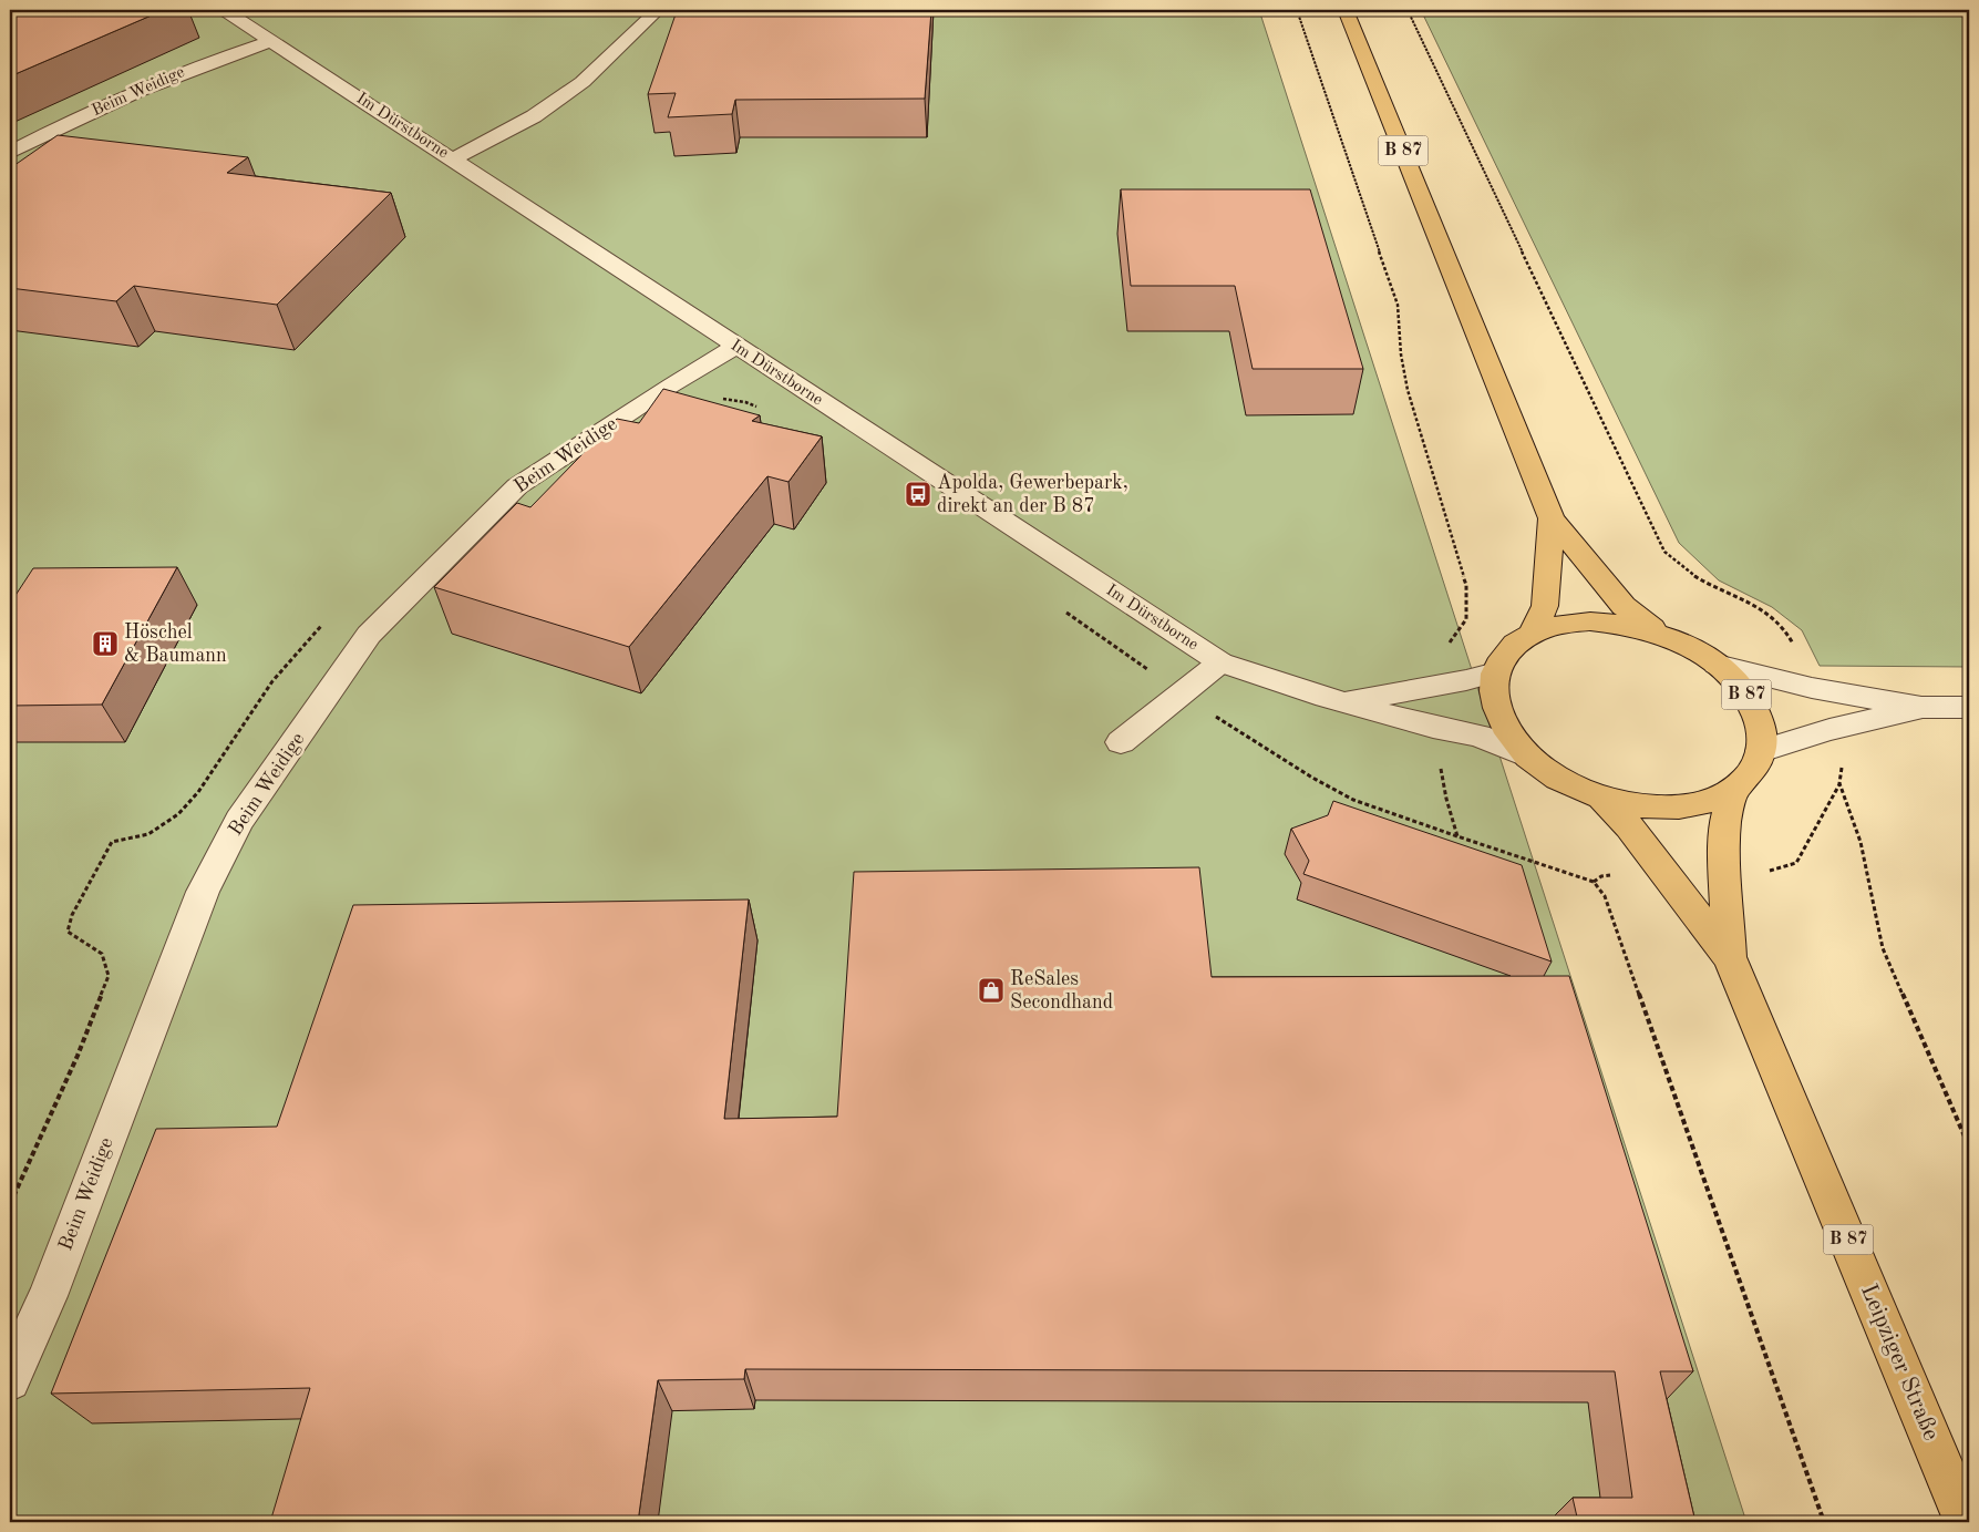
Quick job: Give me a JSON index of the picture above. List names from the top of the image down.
{
  "streets": {
    "main road": ["B 87", "Leipziger Straße"],
    "street": ["Beim Weidige", "Im Dürstborne"]
  },
  "crossings": [
    ["Beim Weidige", "Im Dürstborne"],
    ["Im Dürstborne", "B 87"],
    ["B 87", "Leipziger Straße"]
  ],
  "places": {
    "bus stop": ["Apolda, Gewerbepark, direkt an der B 87"],
    "building": ["Höschel & Baumann"],
    "shop": ["ReSales Secondhand"]
  }
}
